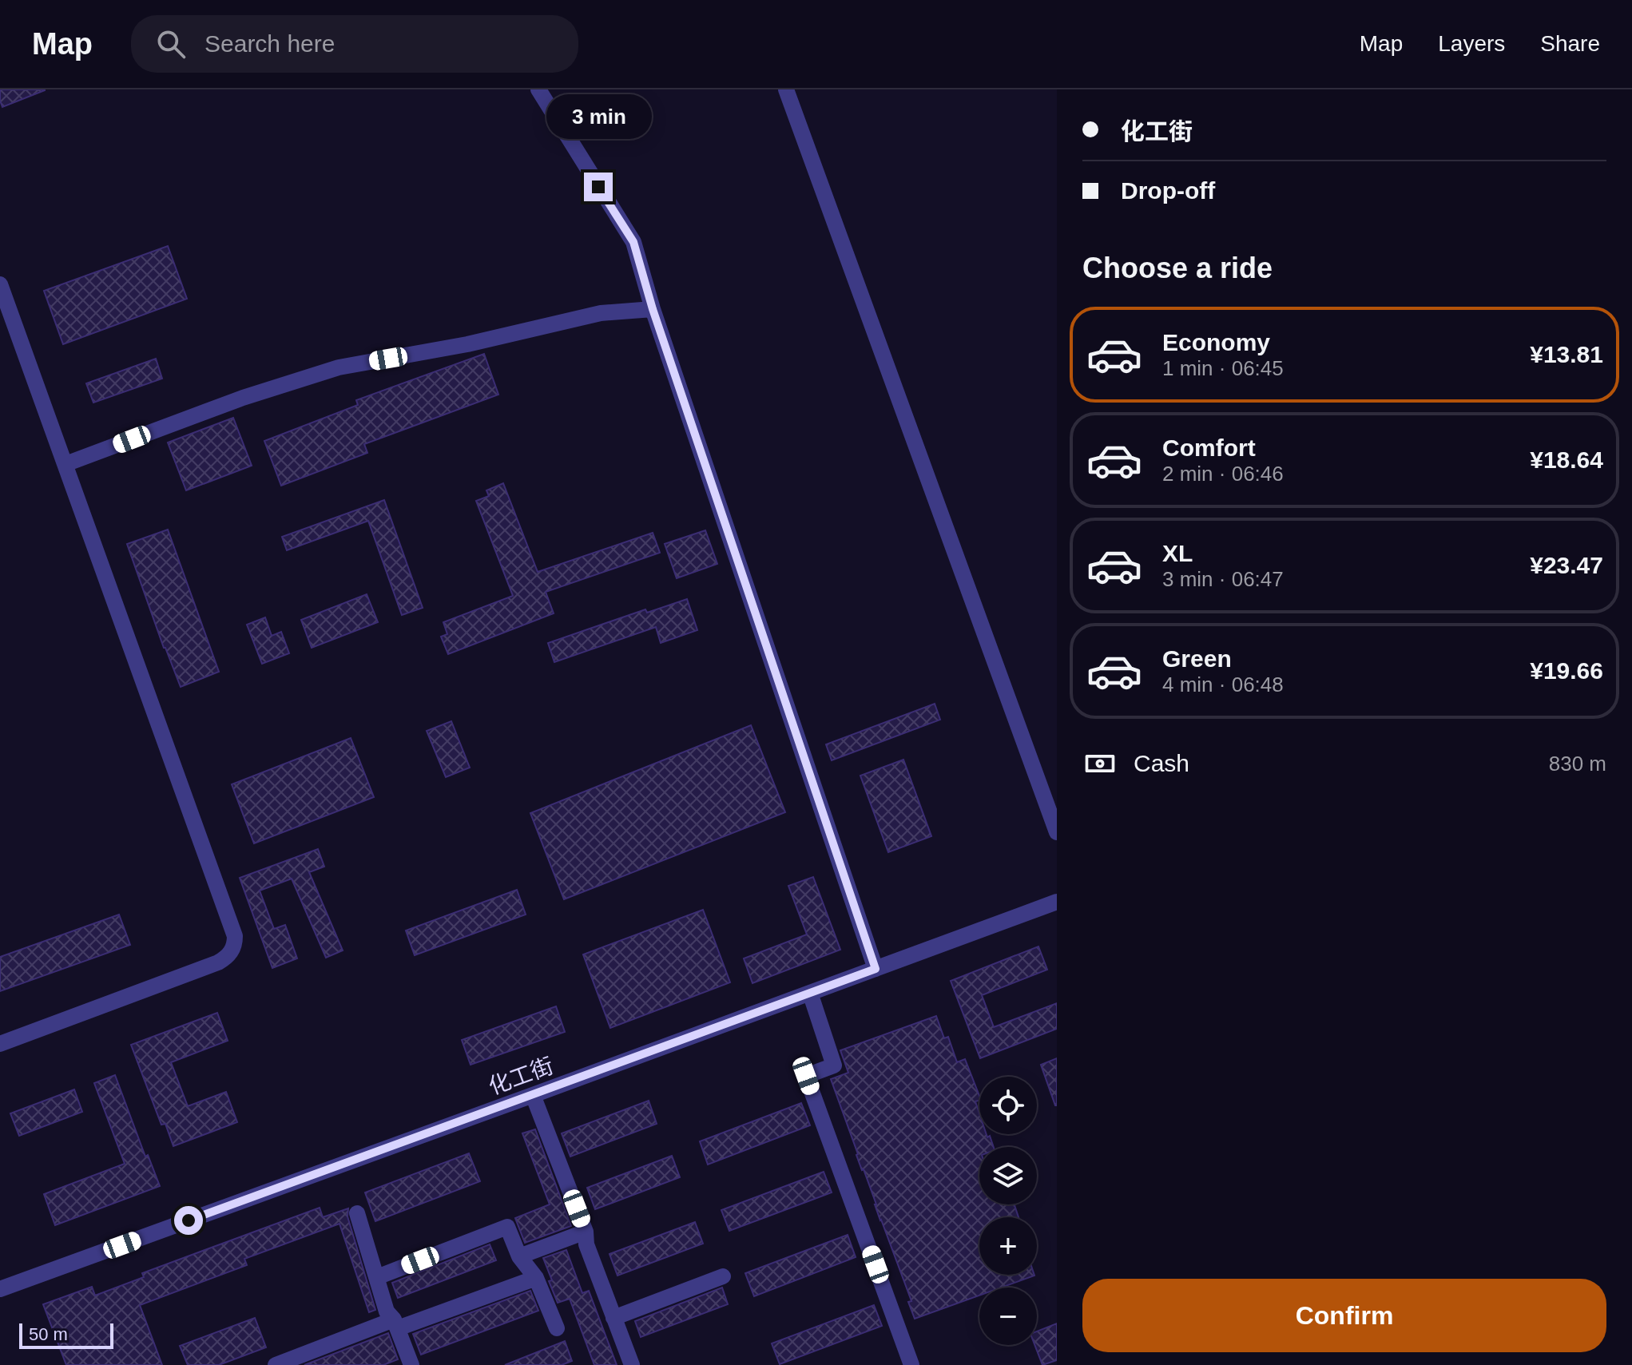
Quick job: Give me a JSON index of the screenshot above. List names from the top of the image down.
{
  "streets": {
    "street": ["化工街"]
  },
  "scale_bar": "50 m",
  "page": {
    "header": "Map",
    "search": "Search here",
    "nav": ["Map", "Layers", "Share"],
    "banner": ["化工街", "Drop-off"],
    "bubble": "3 min",
    "heading": "Choose a ride",
    "list": [
      {
        "name": "Economy",
        "note": "1 min · 06:45",
        "value": "¥13.81"
      },
      {
        "name": "Comfort",
        "note": "2 min · 06:46",
        "value": "¥18.64"
      },
      {
        "name": "XL",
        "note": "3 min · 06:47",
        "value": "¥23.47"
      },
      {
        "name": "Green",
        "note": "4 min · 06:48",
        "value": "¥19.66"
      }
    ],
    "pay": ["Cash", "830 m"],
    "map_buttons": ["+", "−"],
    "buttons": "Confirm",
    "scale": "50 m"
  }
}
